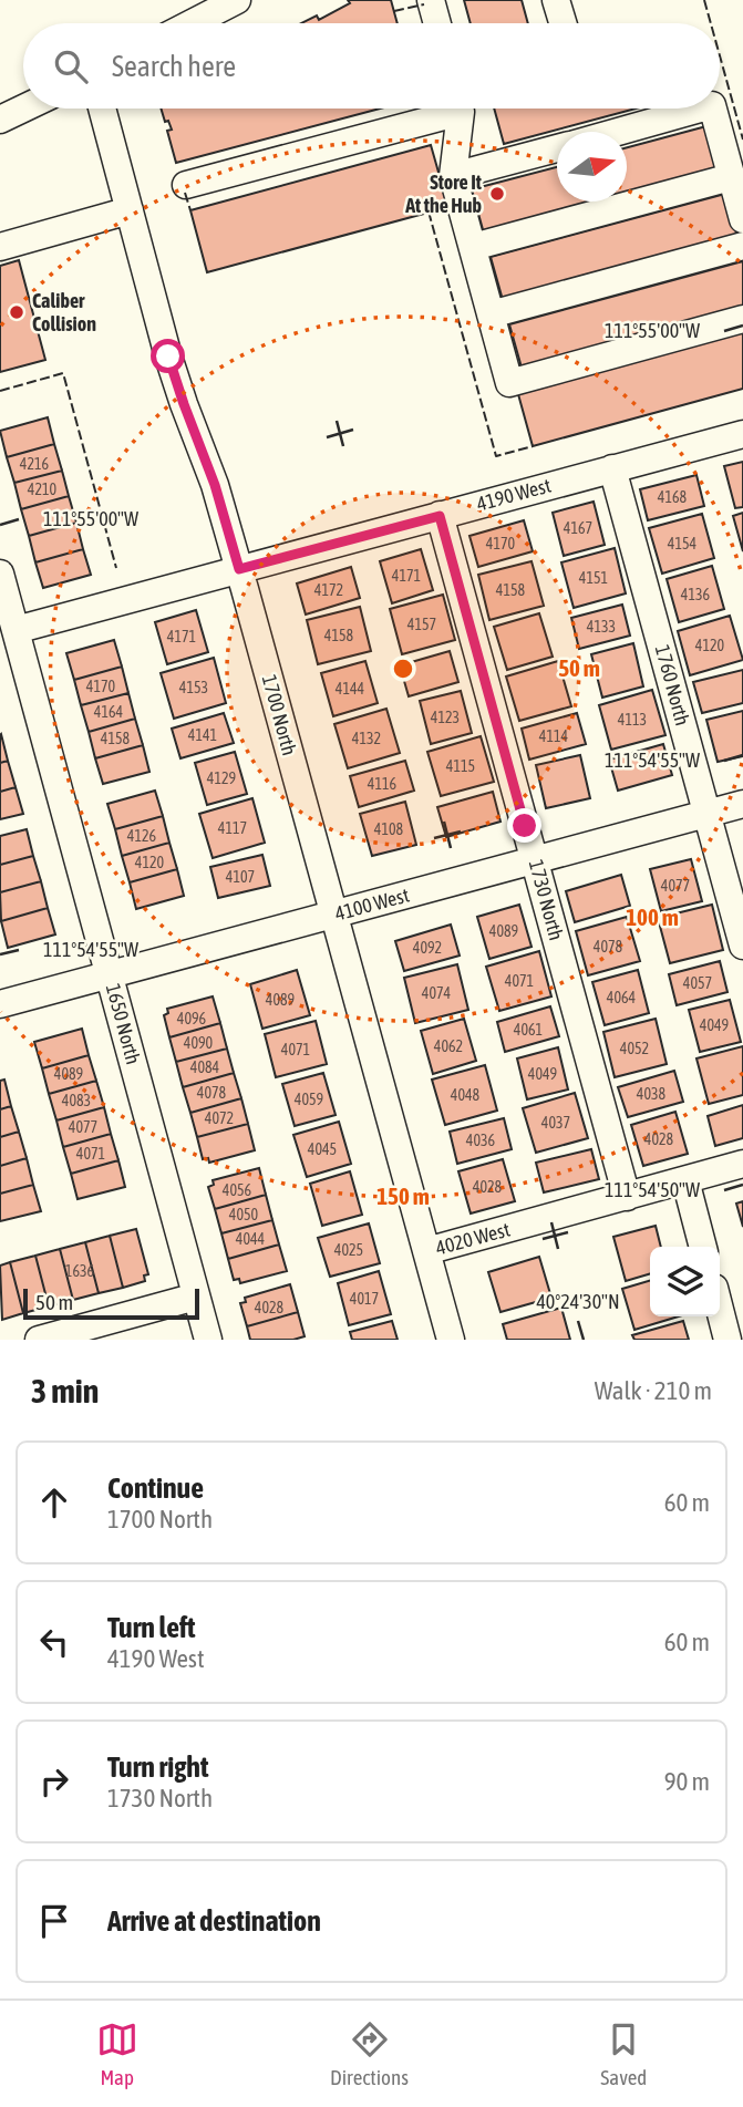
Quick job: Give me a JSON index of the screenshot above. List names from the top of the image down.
{
  "streets": {
    "street": [
      "4190 West",
      "1760 North",
      "1700 North",
      "1730 North",
      "4100 West",
      "1650 North",
      "4020 West"
    ]
  },
  "crossings": [
    ["4190 West", "1760 North"],
    ["4190 West", "1700 North"],
    ["4190 West", "1730 North"],
    ["4190 West", "1650 North"],
    ["1760 North", "4100 West"],
    ["1700 North", "4100 West"],
    ["1700 North", "4020 West"],
    ["1730 North", "4100 West"],
    ["1730 North", "4020 West"],
    ["4100 West", "1650 North"]
  ],
  "places": ["Store It At the Hub", "Caliber Collision"],
  "house_numbers": [
    "4216",
    "4210",
    "4168",
    "4167",
    "4170",
    "4154",
    "4171",
    "4151",
    "4172",
    "4158",
    "4136",
    "4157",
    "4133",
    "4158",
    "4171",
    "4120",
    "4170",
    "4153",
    "4144",
    "4164",
    "4123",
    "4113",
    "4141",
    "4114",
    "4158",
    "4132",
    "4115",
    "4129",
    "4116",
    "4117",
    "4108",
    "4126",
    "4120",
    "4107",
    "4077",
    "4089",
    "4078",
    "4092",
    "4071",
    "4057",
    "4074",
    "4064",
    "4089",
    "4096",
    "4049",
    "4061",
    "4090",
    "4062",
    "4052",
    "4071",
    "4084",
    "4089",
    "4049",
    "4078",
    "4038",
    "4048",
    "4059",
    "4083",
    "4072",
    "4037",
    "4077",
    "4028",
    "4036",
    "4045",
    "4071",
    "4028",
    "4056",
    "4050",
    "4044",
    "4025",
    "1636",
    "4017",
    "4028"
  ],
  "scale_bar": "50 m",
  "north": "right",
  "page": {
    "search": "Search here",
    "scale": "50 m",
    "heading": ["3 min", "Walk · 210 m"],
    "list": [
      ["Continue", "1700 North", "60 m"],
      ["Turn left", "4190 West", "60 m"],
      ["Turn right", "1730 North", "90 m"],
      "Arrive at destination"
    ],
    "nav": ["Map", "Directions", "Saved"]
  },
  "coordinates": [
    "111°55'00\"W",
    "111°54'55\"W",
    "111°54'50\"W",
    "40°24'30\"N"
  ],
  "rings": ["50 m", "100 m", "150 m"]
}
